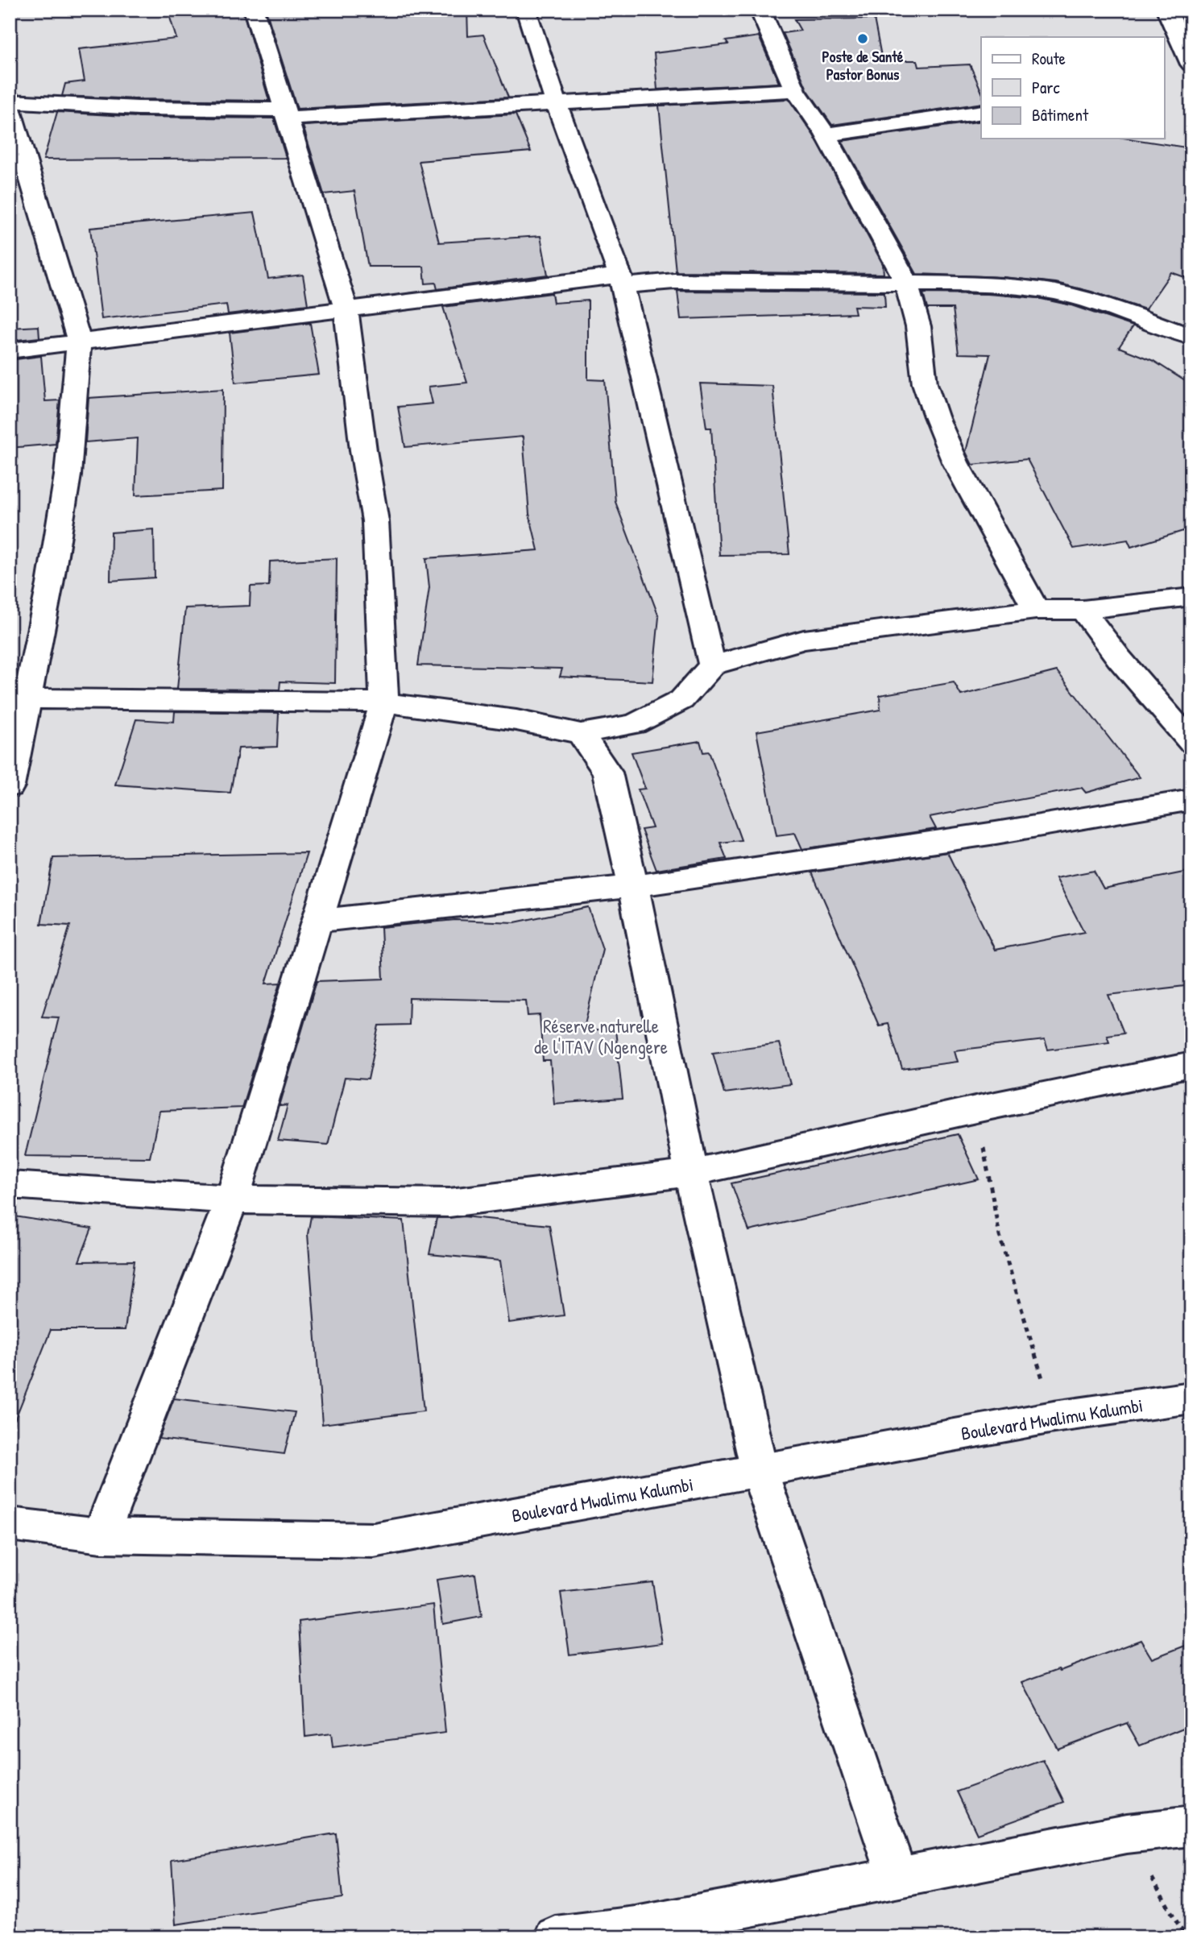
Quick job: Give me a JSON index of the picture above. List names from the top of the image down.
{
  "streets": {
    "street": ["Boulevard Mwalimu Kalumbi"]
  },
  "parks": ["Réserve naturelle de l'ITAV (Ngengere"],
  "places": ["Poste de Santé Pastor Bonus"],
  "legend": ["Route", "Parc", "Bâtiment"]
}
